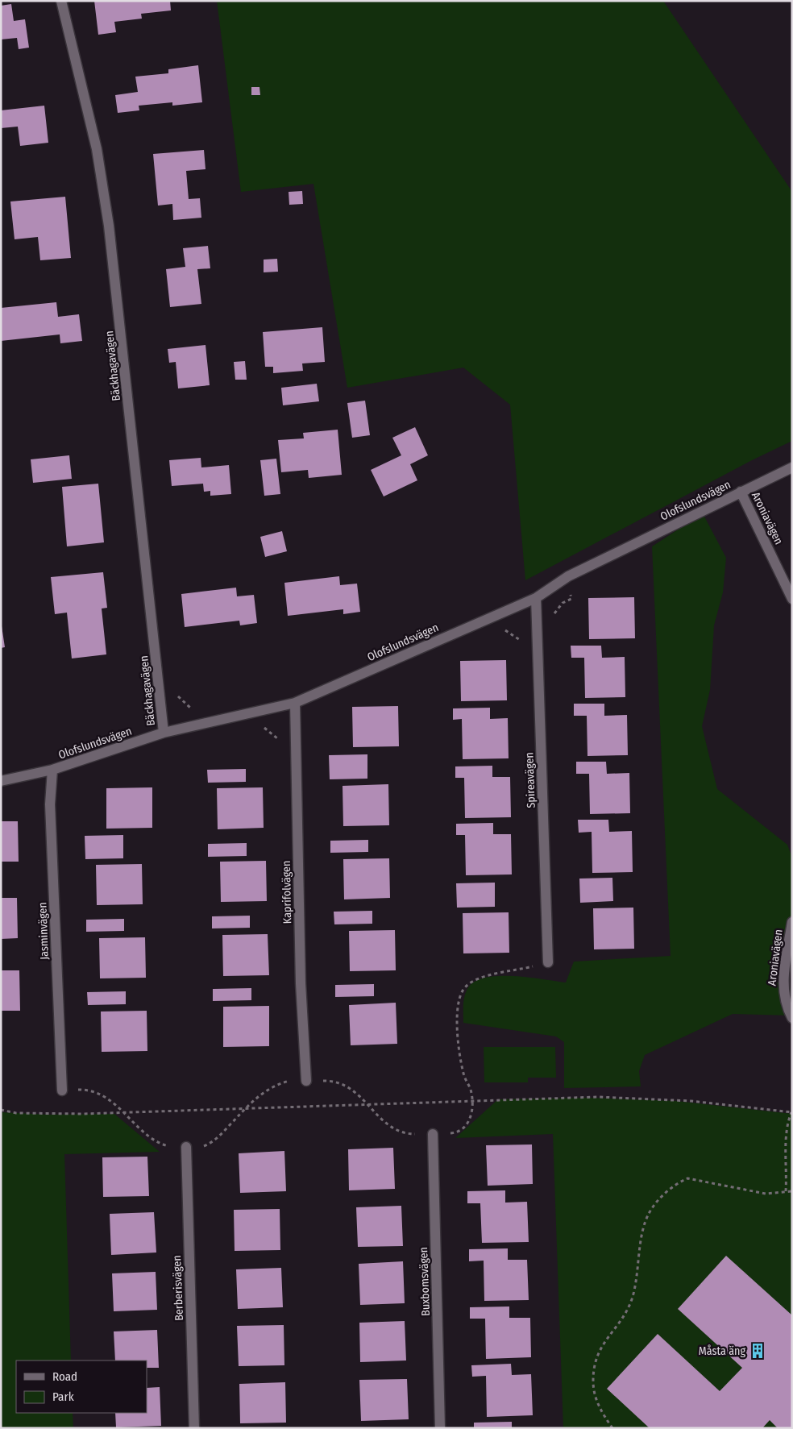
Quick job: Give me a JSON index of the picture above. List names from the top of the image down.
{
  "streets": {
    "street": [
      "Bäckhagavägen",
      "Olofslundsvägen",
      "Aroniavägen",
      "Spireavägen",
      "Kaprifolvägen",
      "Jasminvägen",
      "Buxbomsvägen",
      "Berberisvägen"
    ]
  },
  "crossings": [
    ["Bäckhagavägen", "Olofslundsvägen"],
    ["Olofslundsvägen", "Aroniavägen"],
    ["Olofslundsvägen", "Spireavägen"],
    ["Olofslundsvägen", "Kaprifolvägen"],
    ["Olofslundsvägen", "Jasminvägen"]
  ],
  "places": {
    "building": ["Måsta äng"]
  },
  "legend": ["Road", "Park"]
}
